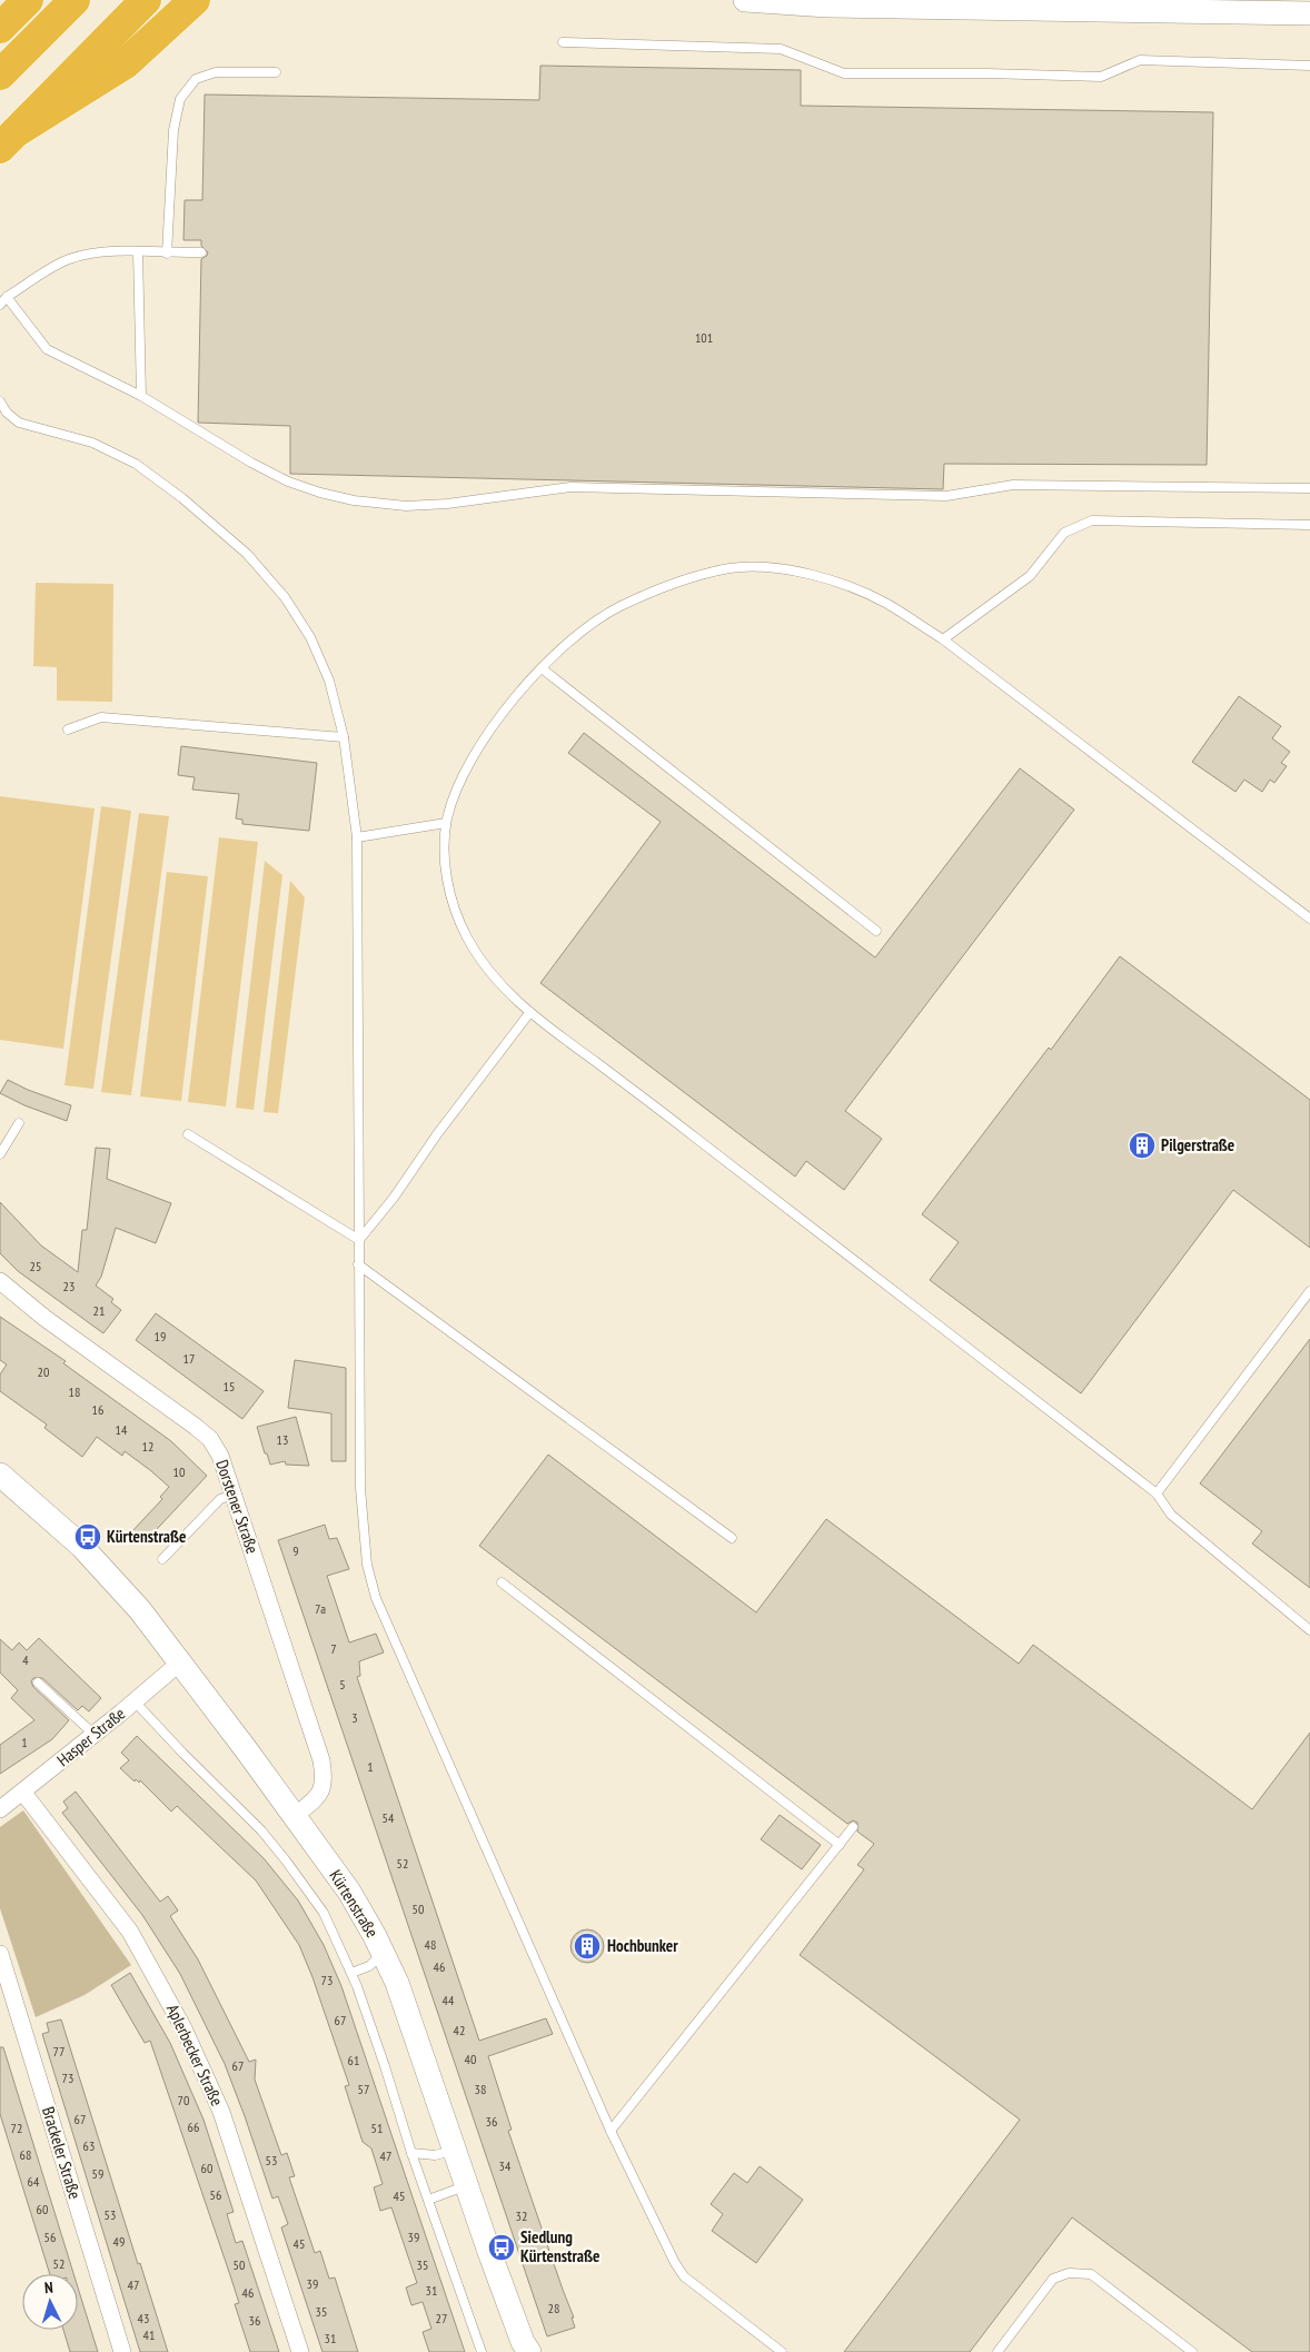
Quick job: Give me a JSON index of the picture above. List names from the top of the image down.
{
  "streets": {
    "main road": ["Kürtenstraße"],
    "street": [
      "Dorstener Straße",
      "Hasper Straße",
      "Aplerbecker Straße",
      "Brackeler Straße"
    ]
  },
  "crossings": [
    ["Dorstener Straße", "Kürtenstraße"],
    ["Hasper Straße", "Kürtenstraße"],
    ["Hasper Straße", "Aplerbecker Straße"]
  ],
  "places": {
    "building": ["Pilgerstraße", "Hochbunker"],
    "bus stop": ["Kürtenstraße", "Siedlung Kürtenstraße"]
  },
  "house_numbers": [
    "101",
    "25",
    "23",
    "21",
    "19",
    "17",
    "20",
    "15",
    "18",
    "16",
    "14",
    "13",
    "12",
    "10",
    "9",
    "7a",
    "7",
    "4",
    "5",
    "3",
    "1",
    "1",
    "54",
    "52",
    "50",
    "48",
    "46",
    "73",
    "44",
    "67",
    "42",
    "77",
    "40",
    "61",
    "67",
    "73",
    "57",
    "38",
    "70",
    "67",
    "36",
    "66",
    "72",
    "51",
    "63",
    "68",
    "47",
    "53",
    "34",
    "60",
    "59",
    "64",
    "56",
    "45",
    "60",
    "53",
    "32",
    "56",
    "39",
    "49",
    "45",
    "52",
    "50",
    "35",
    "39",
    "47",
    "31",
    "46",
    "28",
    "35",
    "43",
    "27",
    "36",
    "41",
    "31"
  ],
  "north": "top"
}
